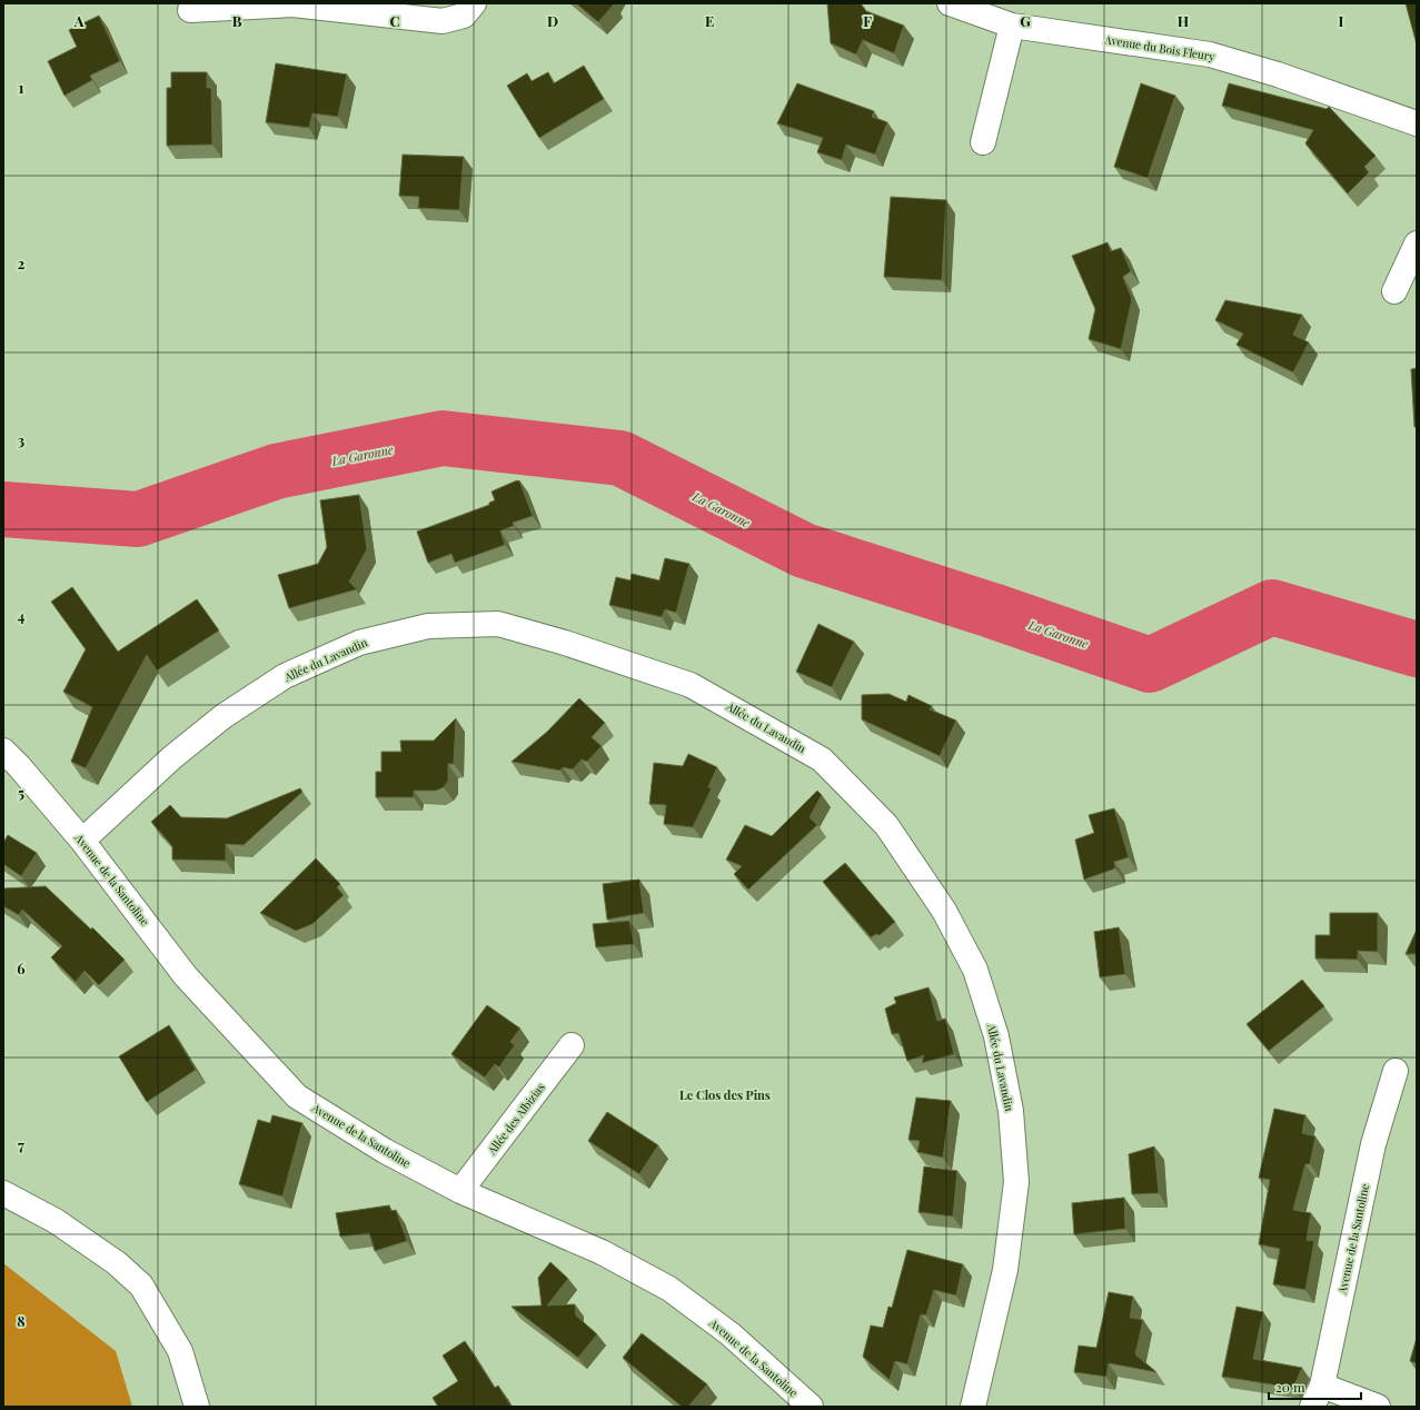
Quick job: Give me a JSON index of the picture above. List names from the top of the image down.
{
  "streets": {
    "street": [
      "Avenue du Bois Fleury",
      "Allée du Lavandin",
      "Avenue de la Santoline",
      "Allée des Albizias"
    ]
  },
  "crossings": [
    ["Allée du Lavandin", "Avenue de la Santoline"],
    ["Avenue de la Santoline", "Allée des Albizias"]
  ],
  "districts": ["Le Clos des Pins"],
  "water": ["La Garonne"],
  "scale_bar": "20 m",
  "grid": {
    "columns": [
      "A",
      "B",
      "C",
      "D",
      "E",
      "F",
      "G",
      "H",
      "I"
    ],
    "rows": [
      "1",
      "2",
      "3",
      "4",
      "5",
      "6",
      "7",
      "8"
    ]
  }
}
